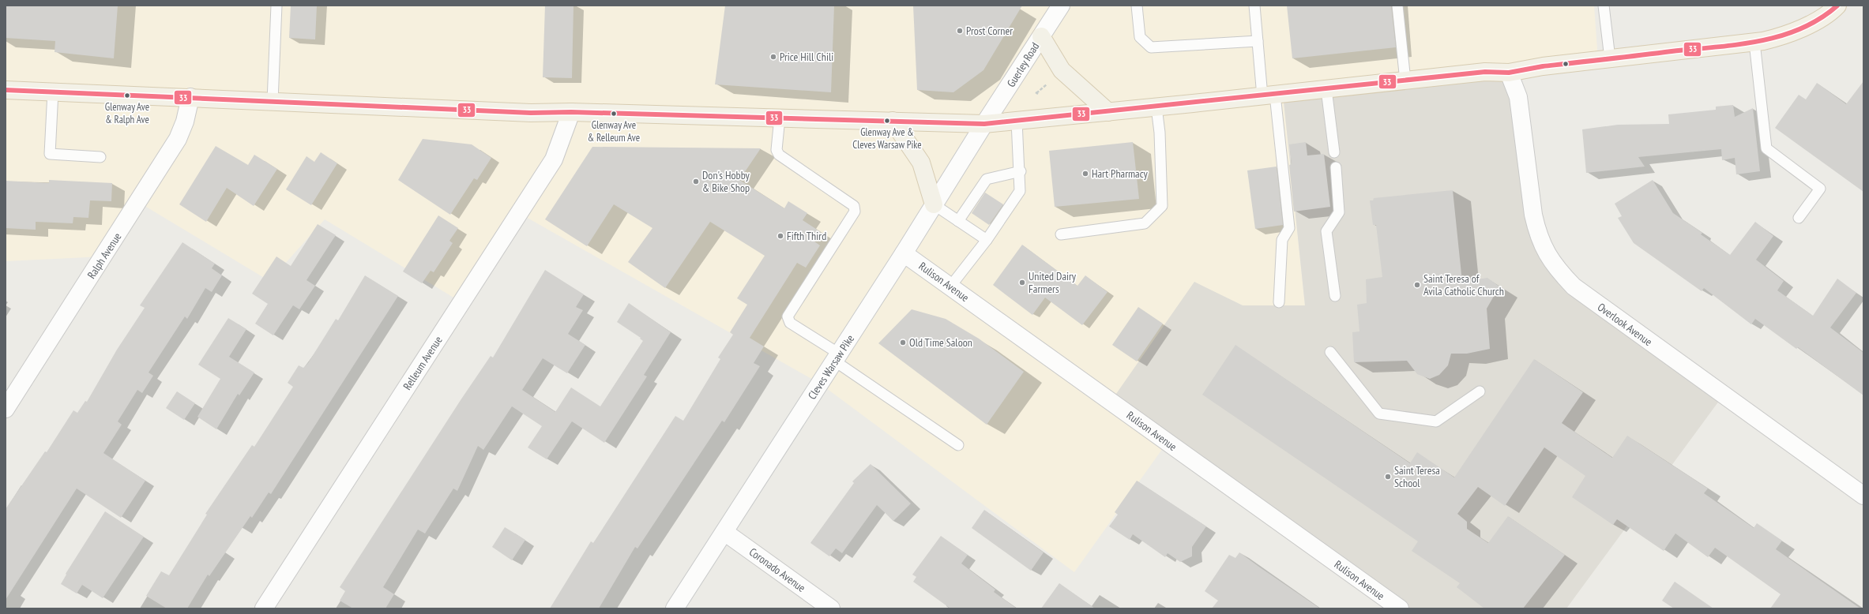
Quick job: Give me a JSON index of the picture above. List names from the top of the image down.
{
  "streets": {
    "street": [
      "Guerley Road",
      "Ralph Avenue",
      "Rulison Avenue",
      "Overlook Avenue",
      "Relleum Avenue",
      "Cleves Warsaw Pike",
      "Coronado Avenue"
    ]
  },
  "crossings": [
    ["Guerley Road", "Cleves Warsaw Pike"],
    ["Rulison Avenue", "Cleves Warsaw Pike"],
    ["Cleves Warsaw Pike", "Coronado Avenue"]
  ],
  "places": [
    "Prost Corner",
    "Price Hill Chili",
    "Glenway Ave & Ralph Ave",
    "Glenway Ave & Relleum Ave",
    "Glenway Ave & Cleves Warsaw Pike",
    "Hart Pharmacy",
    "Don's Hobby & Bike Shop",
    "Fifth Third",
    "United Dairy Farmers",
    "Saint Teresa of Avila Catholic Church",
    "Old Time Saloon",
    "Saint Teresa School"
  ],
  "lines": ["transit line 33"]
}
